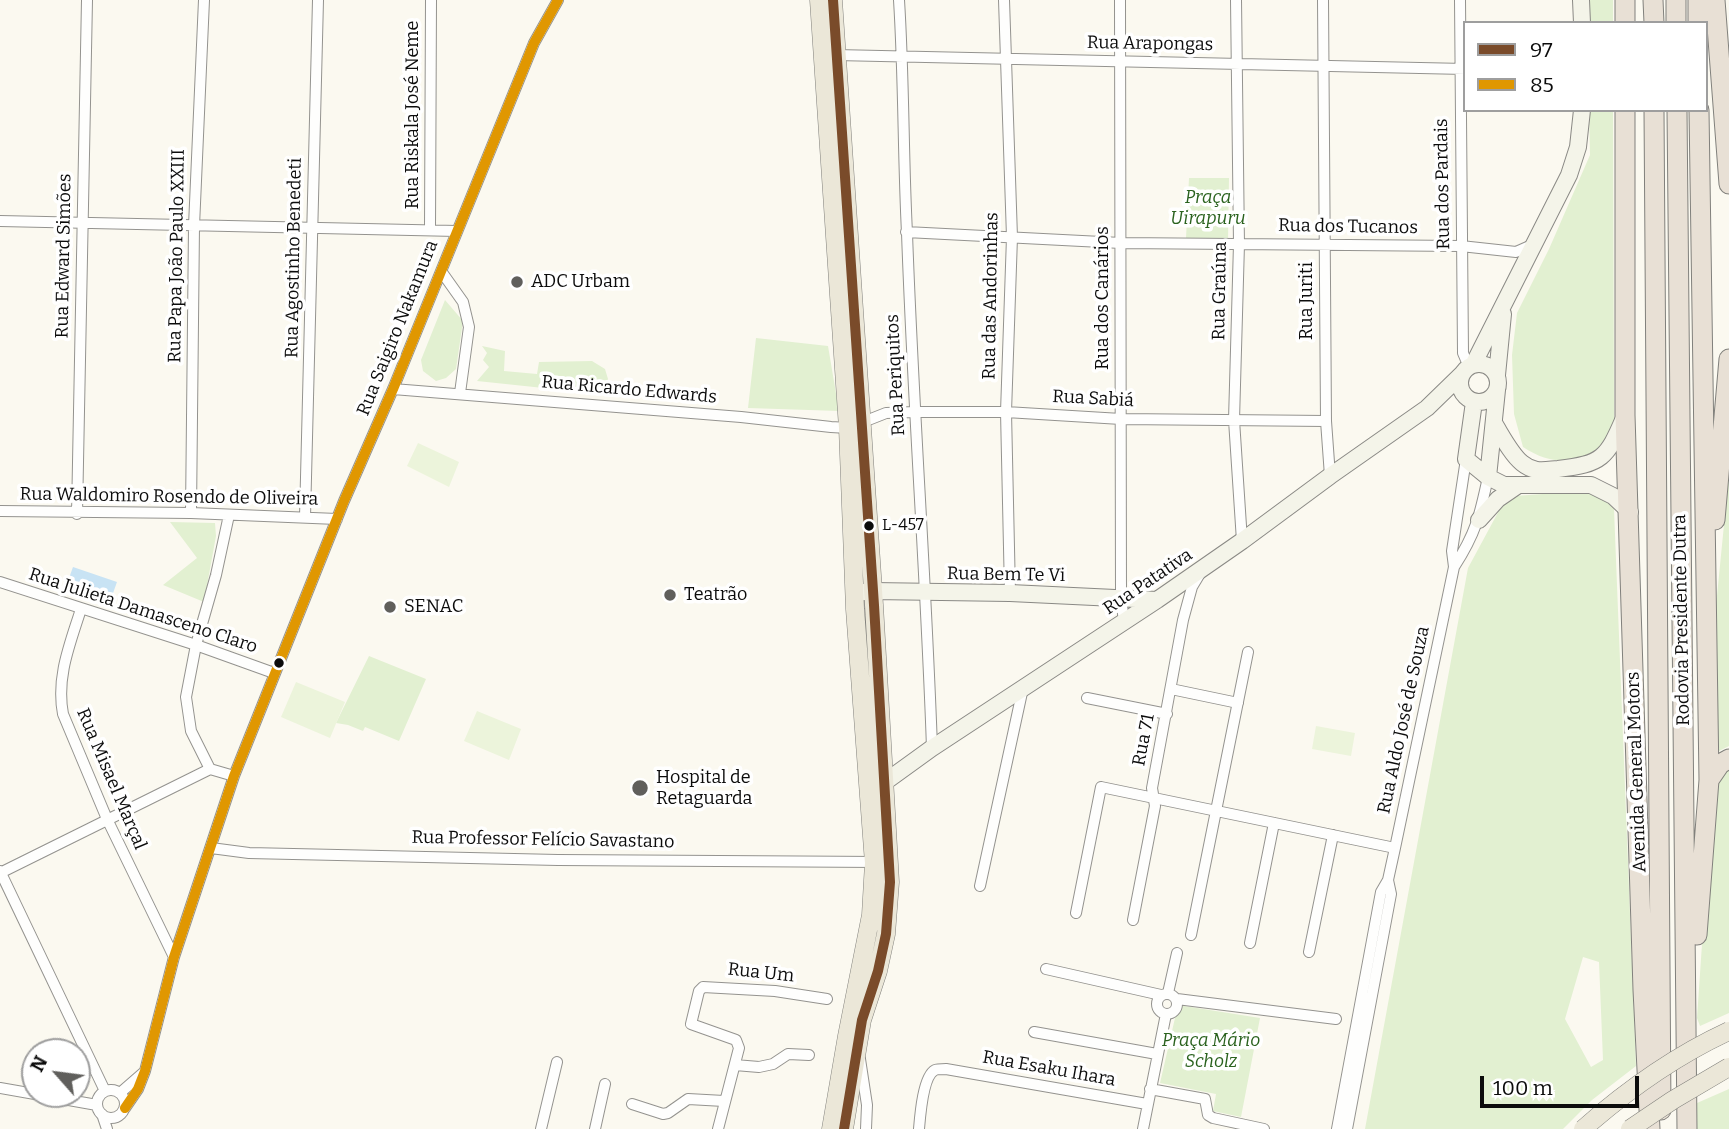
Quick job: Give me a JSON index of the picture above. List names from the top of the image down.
{
  "streets": {
    "highway": ["Rodovia Presidente Dutra", "Avenida General Motors"],
    "main road": ["Rua Bem Te Vi", "Rua Patativa"],
    "street": [
      "Rua Arapongas",
      "Rua Riskala José Neme",
      "Rua dos Pardais",
      "Rua dos Tucanos",
      "Rua Edward Simões",
      "Rua Papa João Paulo XXIII",
      "Rua Agostinho Benedeti",
      "Rua Graúna",
      "Rua das Andorinhas",
      "Rua dos Canários",
      "Rua Juriti",
      "Rua Saigiro Nakamura",
      "Rua Periquitos",
      "Rua Ricardo Edwards",
      "Rua Sabiá",
      "Rua Waldomiro Rosendo de Oliveira",
      "Rua Julieta Damasceno Claro",
      "Rua Aldo José de Souza",
      "Rua 71",
      "Rua Misael Marçal",
      "Rua Professor Felício Savastano",
      "Rua Um",
      "Rua Esaku Ihara"
    ]
  },
  "crossings": [
    ["Rua Arapongas", "Rua dos Pardais"],
    ["Rua Arapongas", "Rua Graúna"],
    ["Rua Arapongas", "Rua das Andorinhas"],
    ["Rua Arapongas", "Rua dos Canários"],
    ["Rua Arapongas", "Rua Juriti"],
    ["Rua Arapongas", "Rua Periquitos"],
    ["Rua dos Pardais", "Rua dos Tucanos"],
    ["Rua dos Pardais", "Rua Patativa"],
    ["Rua dos Tucanos", "Rua Graúna"],
    ["Rua dos Tucanos", "Rua das Andorinhas"],
    ["Rua dos Tucanos", "Rua dos Canários"],
    ["Rua dos Tucanos", "Rua Juriti"],
    ["Rua dos Tucanos", "Rua Periquitos"],
    ["Rua dos Tucanos", "Rua Patativa"],
    ["Rua Edward Simões", "Rua Waldomiro Rosendo de Oliveira"],
    ["Rua Papa João Paulo XXIII", "Rua Waldomiro Rosendo de Oliveira"],
    ["Rua Agostinho Benedeti", "Rua Waldomiro Rosendo de Oliveira"],
    ["Rua Graúna", "Rua Sabiá"],
    ["Rua Graúna", "Rua Patativa"],
    ["Rua das Andorinhas", "Rua Sabiá"],
    ["Rua das Andorinhas", "Rua Bem Te Vi"],
    ["Rua dos Canários", "Rua Sabiá"],
    ["Rua dos Canários", "Rua Bem Te Vi"],
    ["Rua dos Canários", "Rua Patativa"],
    ["Rua Juriti", "Rua Sabiá"],
    ["Rua Juriti", "Rua Patativa"],
    ["Rua Saigiro Nakamura", "Rua Ricardo Edwards"],
    ["Rua Saigiro Nakamura", "Rua Waldomiro Rosendo de Oliveira"],
    ["Rua Saigiro Nakamura", "Rua Julieta Damasceno Claro"],
    ["Rua Saigiro Nakamura", "Rua Misael Marçal"],
    ["Rua Saigiro Nakamura", "Rua Professor Felício Savastano"],
    ["Rua Periquitos", "Rua Sabiá"],
    ["Rua Periquitos", "Rua Bem Te Vi"],
    ["Rua Periquitos", "Rua Patativa"],
    ["Rua Ricardo Edwards", "Rua Sabiá"],
    ["Rua Bem Te Vi", "Rua Patativa"],
    ["Rua Patativa", "Rua 71"],
    ["Rua Julieta Damasceno Claro", "Rua Misael Marçal"]
  ],
  "parks": ["Praça Uirapuru", "Praça Mário Scholz"],
  "places": [
    "ADC Urbam",
    "L-457",
    "Teatrão",
    "SENAC",
    "Hospital de Retaguarda"
  ],
  "lines": ["transit line 97", "transit line 85"],
  "legend": ["97", "85"],
  "scale_bar": "100 m",
  "north": "top left"
}
